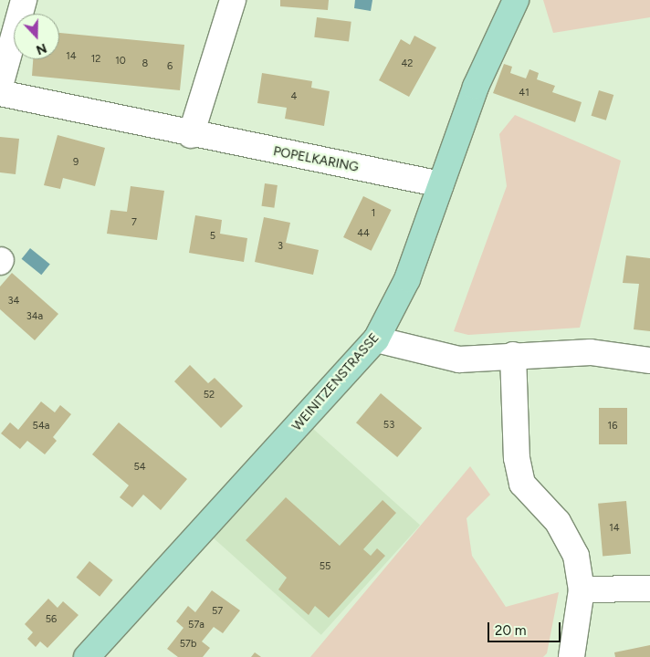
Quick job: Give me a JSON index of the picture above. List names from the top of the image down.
{
  "streets": {
    "main road": ["WEINITZENSTRASSE"],
    "street": ["POPELKARING"]
  },
  "crossings": [
    ["POPELKARING", "WEINITZENSTRASSE"]
  ],
  "house_numbers": [
    "14",
    "12",
    "10",
    "8",
    "42",
    "6",
    "41",
    "4",
    "9",
    "1",
    "7",
    "44",
    "5",
    "3",
    "34",
    "34a",
    "52",
    "53",
    "54a",
    "16",
    "54",
    "14",
    "55",
    "57",
    "56",
    "57a",
    "57b"
  ],
  "scale_bar": "20 m",
  "north": "bottom"
}
